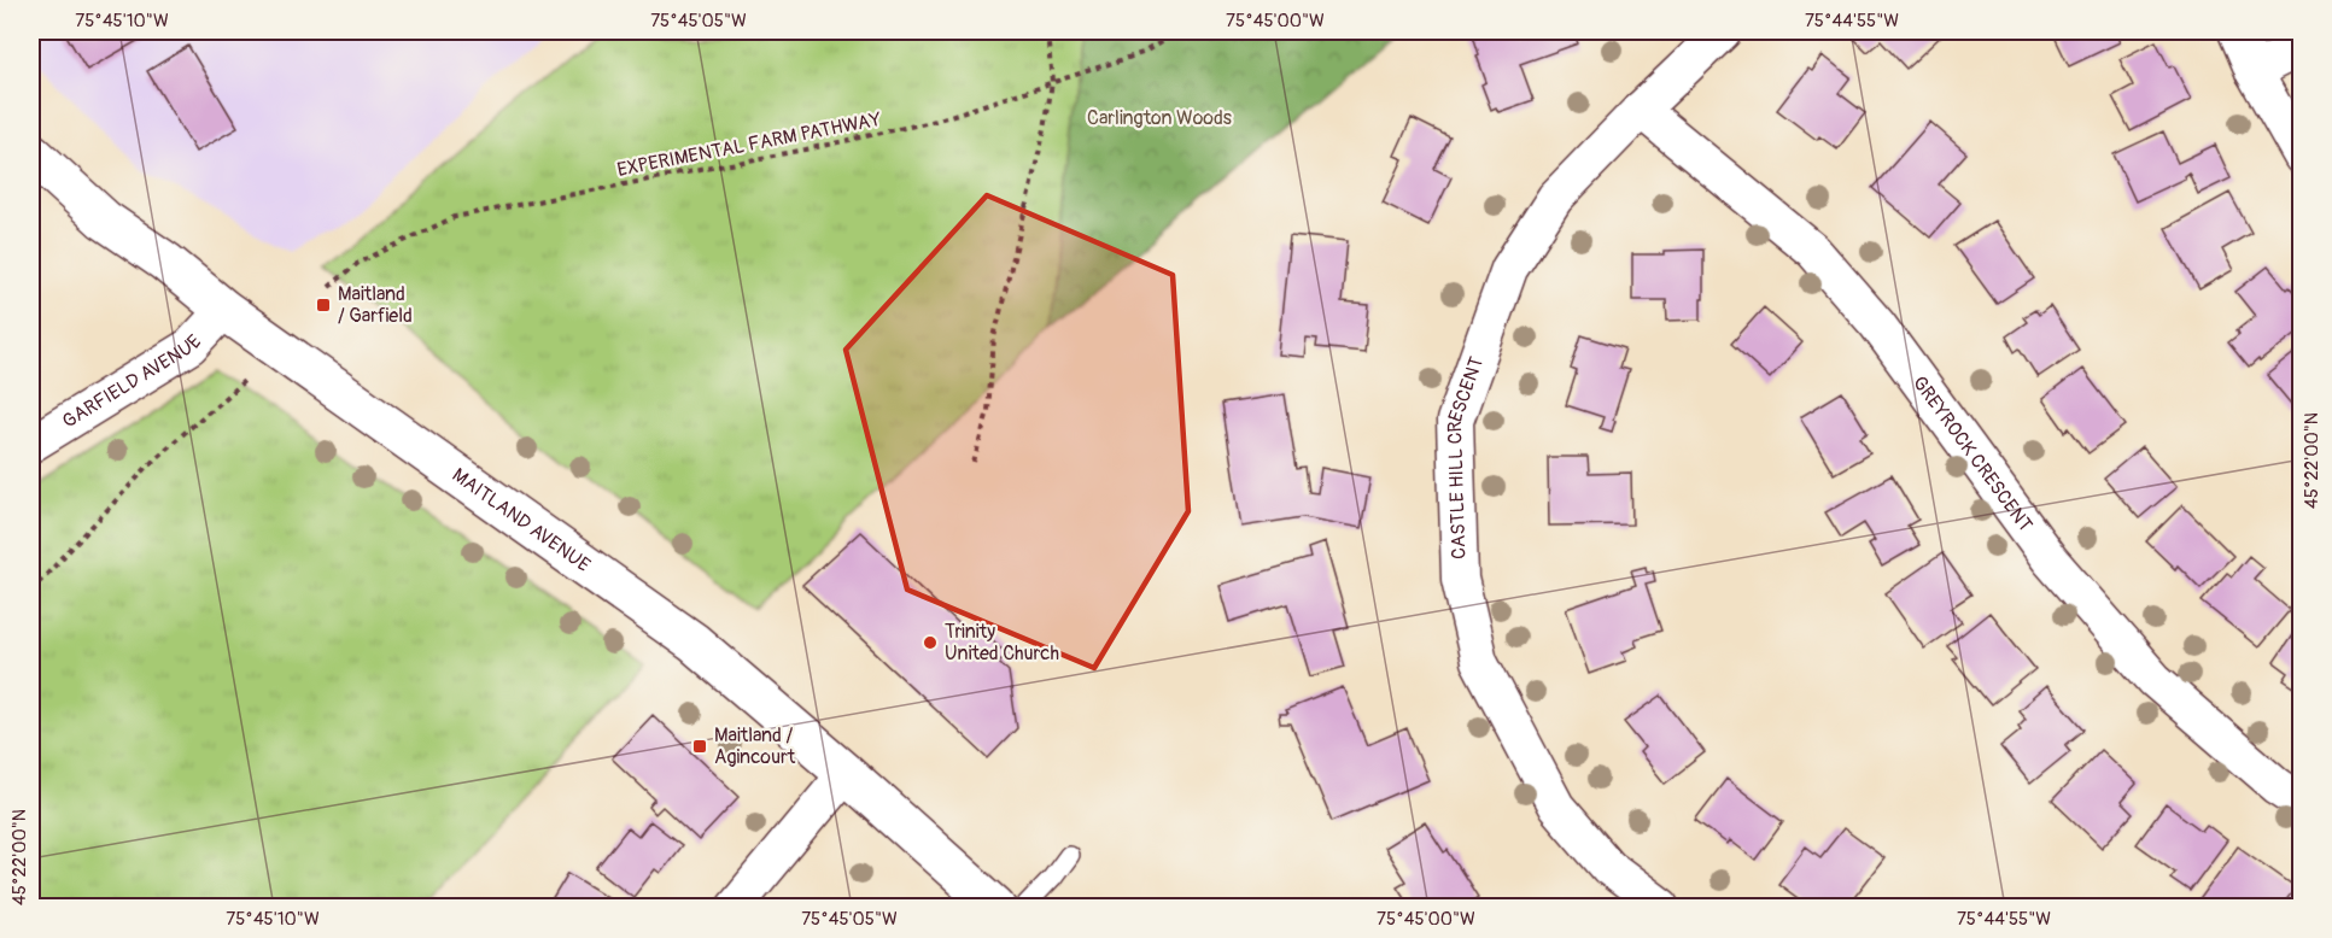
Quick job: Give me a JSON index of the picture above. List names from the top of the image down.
{
  "streets": {
    "main road": ["MAITLAND AVENUE"],
    "street": ["GARFIELD AVENUE", "GREYROCK CRESCENT", "CASTLE HILL CRESCENT"],
    "path": ["EXPERIMENTAL FARM PATHWAY"]
  },
  "crossings": [
    ["GARFIELD AVENUE", "MAITLAND AVENUE"],
    ["GREYROCK CRESCENT", "CASTLE HILL CRESCENT"]
  ],
  "parks": ["Carlington Woods"],
  "places": {
    "transit": ["Maitland / Garfield", "Maitland / Agincourt"],
    "other": ["Trinity United Church"]
  },
  "coordinates": [
    "75°45'10\"W",
    "75°45'05\"W",
    "75°45'00\"W",
    "75°44'55\"W",
    "45°22'00\"N"
  ]
}
